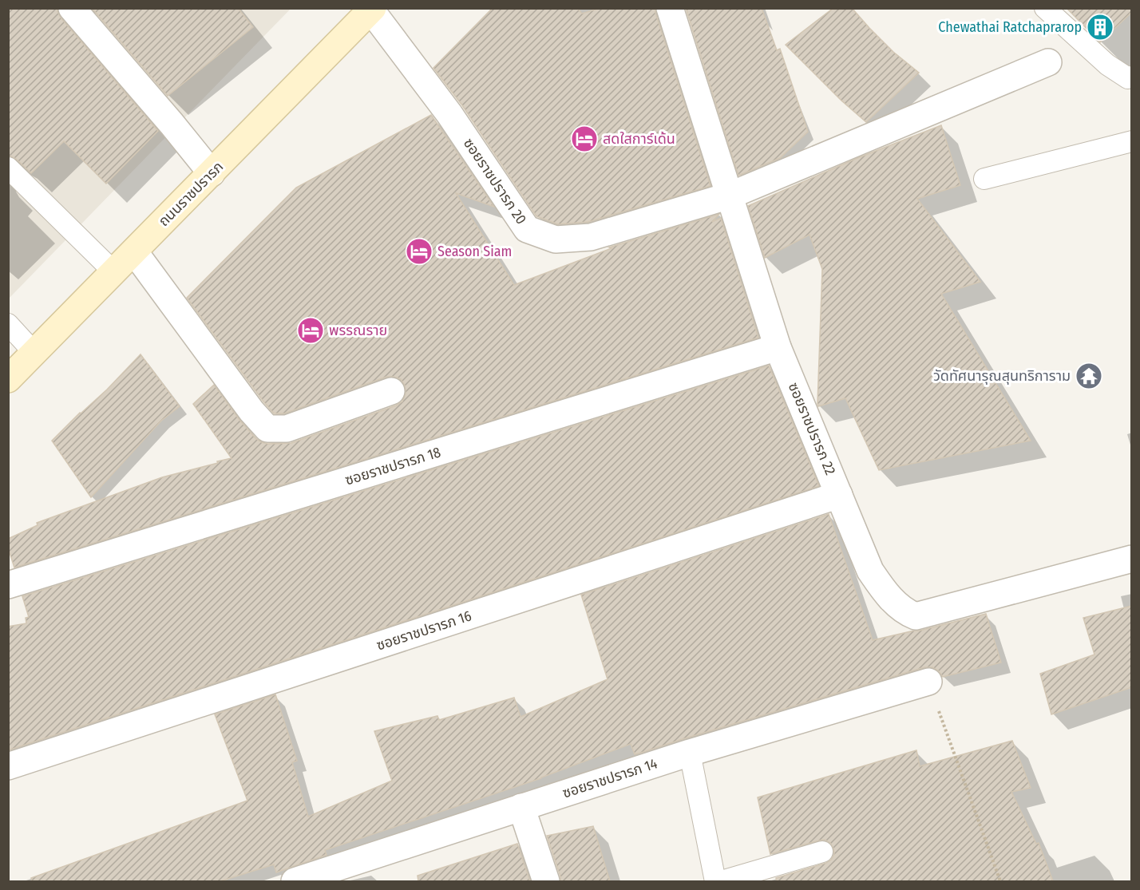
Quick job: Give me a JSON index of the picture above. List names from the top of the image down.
{
  "streets": {
    "main road": ["ถนนราชปรารภ"],
    "street": [
      "ซอยราชปรารภ 20",
      "ซอยราชปรารภ 22",
      "ซอยราชปรารภ 18",
      "ซอยราชปรารภ 16",
      "ซอยราชปรารภ 14"
    ]
  },
  "crossings": [
    ["ซอยราชปรารภ 20", "ถนนราชปรารภ"],
    ["ซอยราชปรารภ 20", "ซอยราชปรารภ 22"],
    ["ซอยราชปรารภ 22", "ซอยราชปรารภ 18"],
    ["ซอยราชปรารภ 22", "ซอยราชปรารภ 16"]
  ],
  "places": {
    "building": ["Chewathai Ratchaprarop"],
    "hotel": ["สดใสการ์เด้น", "Season Siam", "พรรณราย"],
    "temple": ["วัดทัศนารุณสุนทริการาม"]
  }
}
